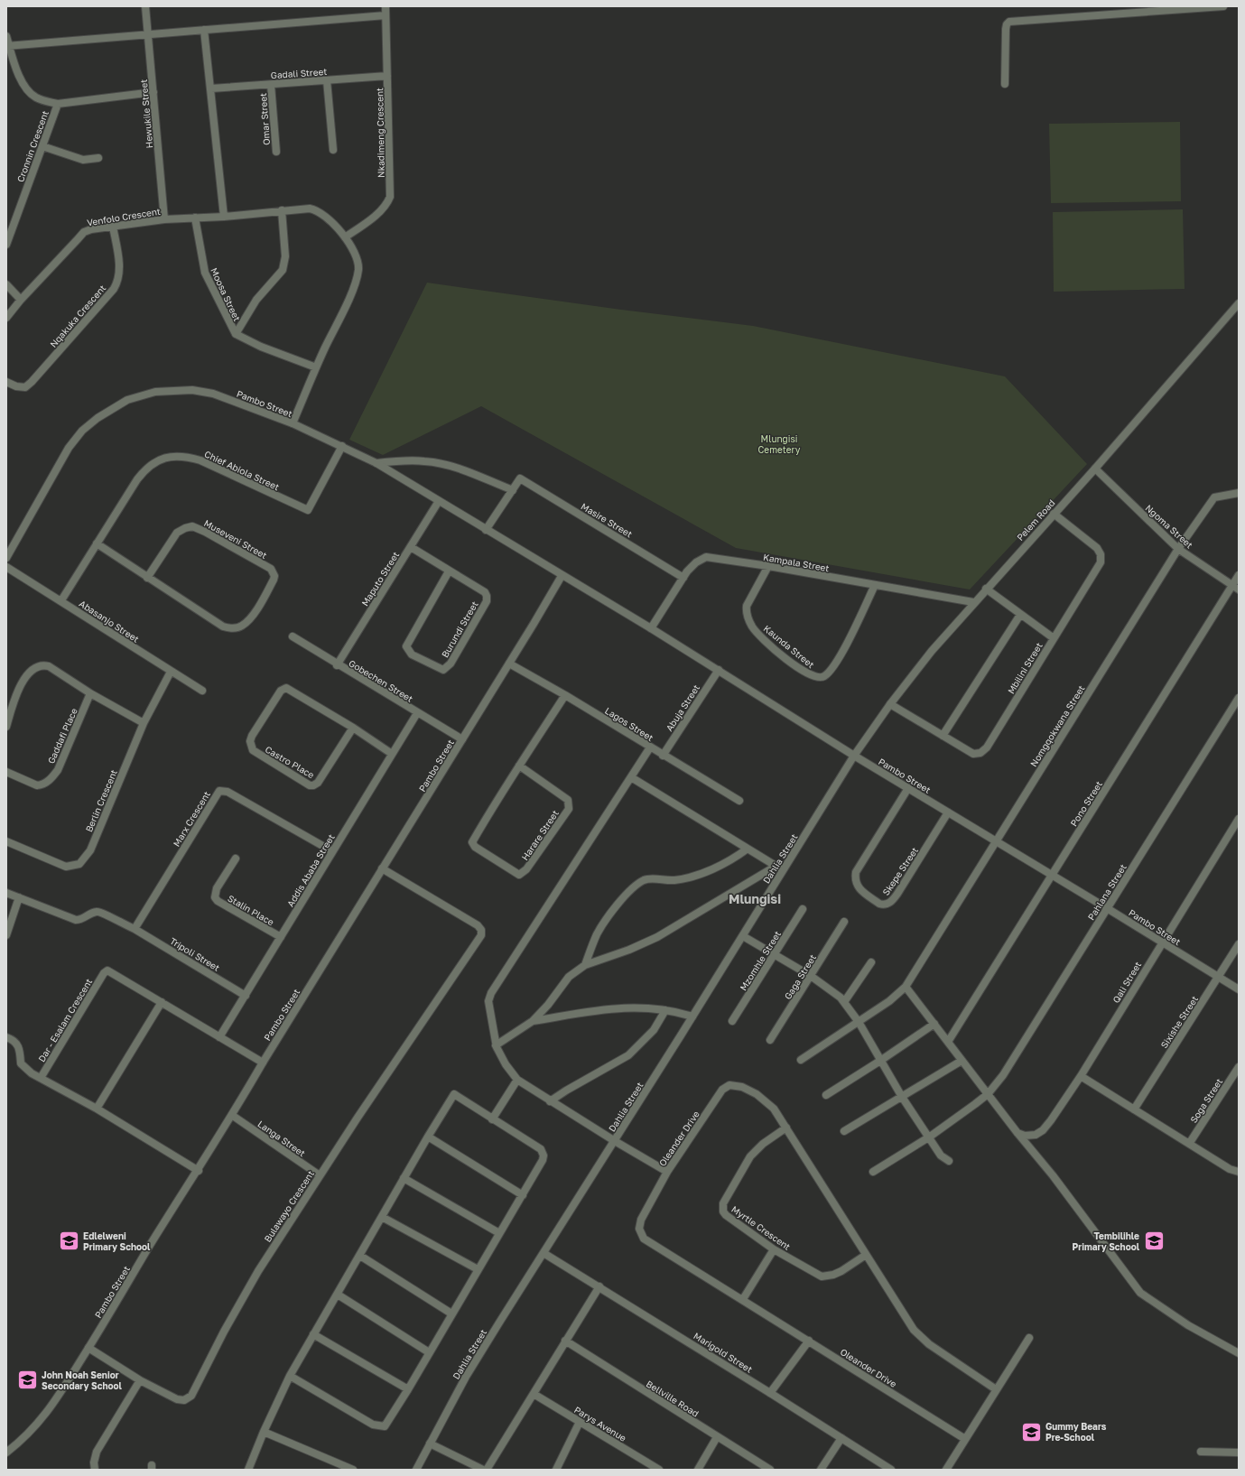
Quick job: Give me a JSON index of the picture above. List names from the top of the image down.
{
  "streets": {
    "street": [
      "Gadali Street",
      "Hewukile Street",
      "Omar Street",
      "Nkadimeng Crescent",
      "Cronnin Crescent",
      "Venfolo Crescent",
      "Moosa Street",
      "Nqakuka Crescent",
      "Pambo Street",
      "Chief Abiola Street",
      "Masire Street",
      "Pelem Road",
      "Ngoma Street",
      "Museveni Street",
      "Kampala Street",
      "Maputo Street",
      "Abasanjo Street",
      "Burundi Street",
      "Kaunda Street",
      "Mbilini Street",
      "Gobechen Street",
      "Abuja Street",
      "Lagos Street",
      "Nomgqokwana Street",
      "Gaddafi Place",
      "Castro Place",
      "Berlin Crescent",
      "Pono Street",
      "Marx Crescent",
      "Harare Street",
      "Dahlia Street",
      "Addis Ababa Street",
      "Skepe Street",
      "Pahlana Street",
      "Stalin Place",
      "Tripoli Street",
      "Mzomhle Street",
      "Gaga Street",
      "Qali Street",
      "Dar - Esalam Crescent",
      "Sixishe Street",
      "Soga Street",
      "Langa Street",
      "Oleander Drive",
      "Bulawayo Crescent",
      "Myrtle Crescent",
      "Marigold Street",
      "Bellville Road",
      "Parys Avenue"
    ]
  },
  "crossings": [
    ["Gadali Street", "Omar Street"],
    ["Gadali Street", "Nkadimeng Crescent"],
    ["Hewukile Street", "Cronnin Crescent"],
    ["Hewukile Street", "Venfolo Crescent"],
    ["Nkadimeng Crescent", "Venfolo Crescent"],
    ["Venfolo Crescent", "Moosa Street"],
    ["Venfolo Crescent", "Nqakuka Crescent"],
    ["Venfolo Crescent", "Pambo Street"],
    ["Pambo Street", "Chief Abiola Street"],
    ["Pambo Street", "Pelem Road"],
    ["Pambo Street", "Kampala Street"],
    ["Pambo Street", "Maputo Street"],
    ["Pambo Street", "Gobechen Street"],
    ["Pambo Street", "Abuja Street"],
    ["Pambo Street", "Lagos Street"],
    ["Pambo Street", "Nomgqokwana Street"],
    ["Pambo Street", "Pono Street"],
    ["Pambo Street", "Dahlia Street"],
    ["Pambo Street", "Skepe Street"],
    ["Pambo Street", "Pahlana Street"],
    ["Pambo Street", "Qali Street"],
    ["Pambo Street", "Dar - Esalam Crescent"],
    ["Pambo Street", "Sixishe Street"],
    ["Pambo Street", "Langa Street"],
    ["Pambo Street", "Bulawayo Crescent"],
    ["Chief Abiola Street", "Museveni Street"],
    ["Chief Abiola Street", "Abasanjo Street"],
    ["Masire Street", "Kampala Street"],
    ["Pelem Road", "Ngoma Street"],
    ["Pelem Road", "Kampala Street"],
    ["Pelem Road", "Mbilini Street"],
    ["Pelem Road", "Dahlia Street"],
    ["Ngoma Street", "Nomgqokwana Street"],
    ["Ngoma Street", "Pono Street"],
    ["Kampala Street", "Kaunda Street"],
    ["Maputo Street", "Burundi Street"],
    ["Maputo Street", "Gobechen Street"],
    ["Abasanjo Street", "Berlin Crescent"],
    ["Gobechen Street", "Addis Ababa Street"],
    ["Abuja Street", "Lagos Street"],
    ["Lagos Street", "Harare Street"],
    ["Castro Place", "Addis Ababa Street"],
    ["Marx Crescent", "Addis Ababa Street"],
    ["Marx Crescent", "Tripoli Street"],
    ["Dahlia Street", "Marigold Street"],
    ["Addis Ababa Street", "Stalin Place"],
    ["Addis Ababa Street", "Tripoli Street"],
    ["Addis Ababa Street", "Dar - Esalam Crescent"],
    ["Langa Street", "Bulawayo Crescent"],
    ["Oleander Drive", "Myrtle Crescent"]
  ],
  "districts": ["Mlungisi"],
  "parks": ["Mlungisi Cemetery"],
  "places": {
    "school or university": [
      "Edlelweni Primary School",
      "Tembilihle Primary School",
      "John Noah Senior Secondary School",
      "Gummy Bears Pre-School"
    ]
  }
}
